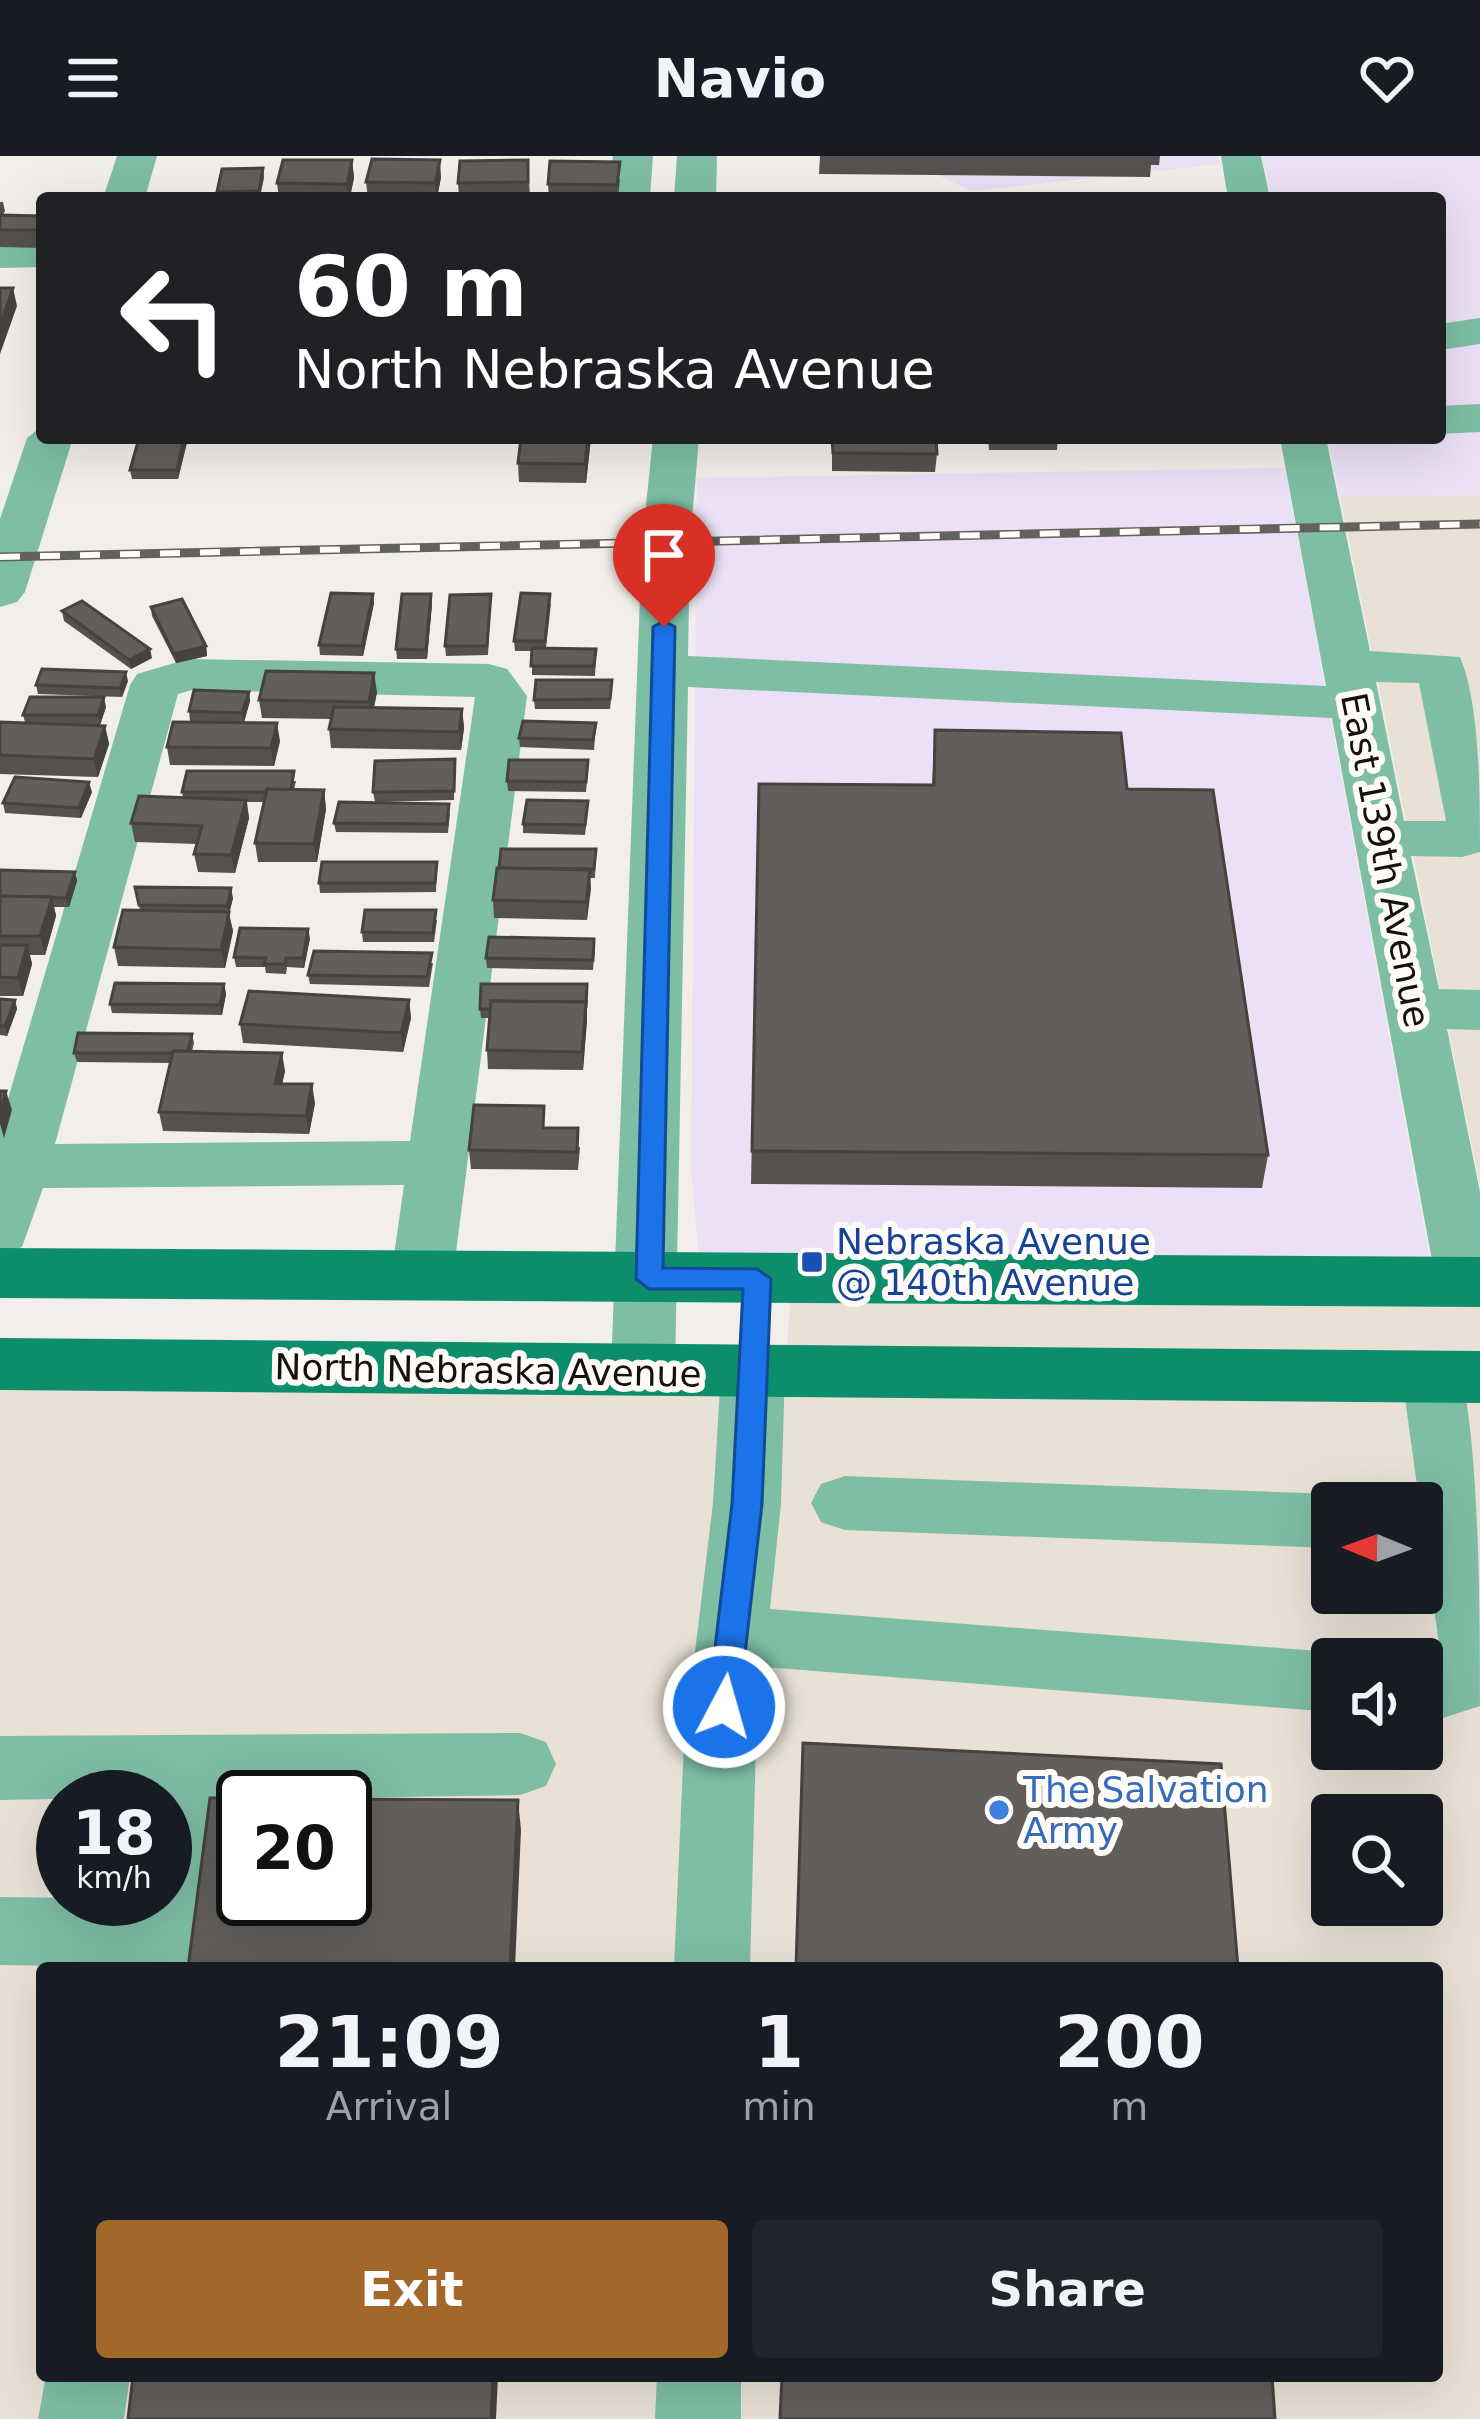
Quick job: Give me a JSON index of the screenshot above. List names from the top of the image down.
{
  "streets": {
    "main road": ["North Nebraska Avenue"],
    "street": ["East 139th Avenue"]
  },
  "places": {
    "transit": ["Nebraska Avenue @ 140th Avenue"],
    "other": ["The Salvation Army"]
  },
  "north": "left",
  "page": {
    "header": "Navio",
    "turn": ["60 m", "North Nebraska Avenue"],
    "speed": "18 km/h",
    "limit": "20",
    "eta": [
      "21:09",
      "Arrival",
      "1",
      "min",
      "200",
      "m"
    ],
    "buttons": ["Exit", "Share"]
  }
}
